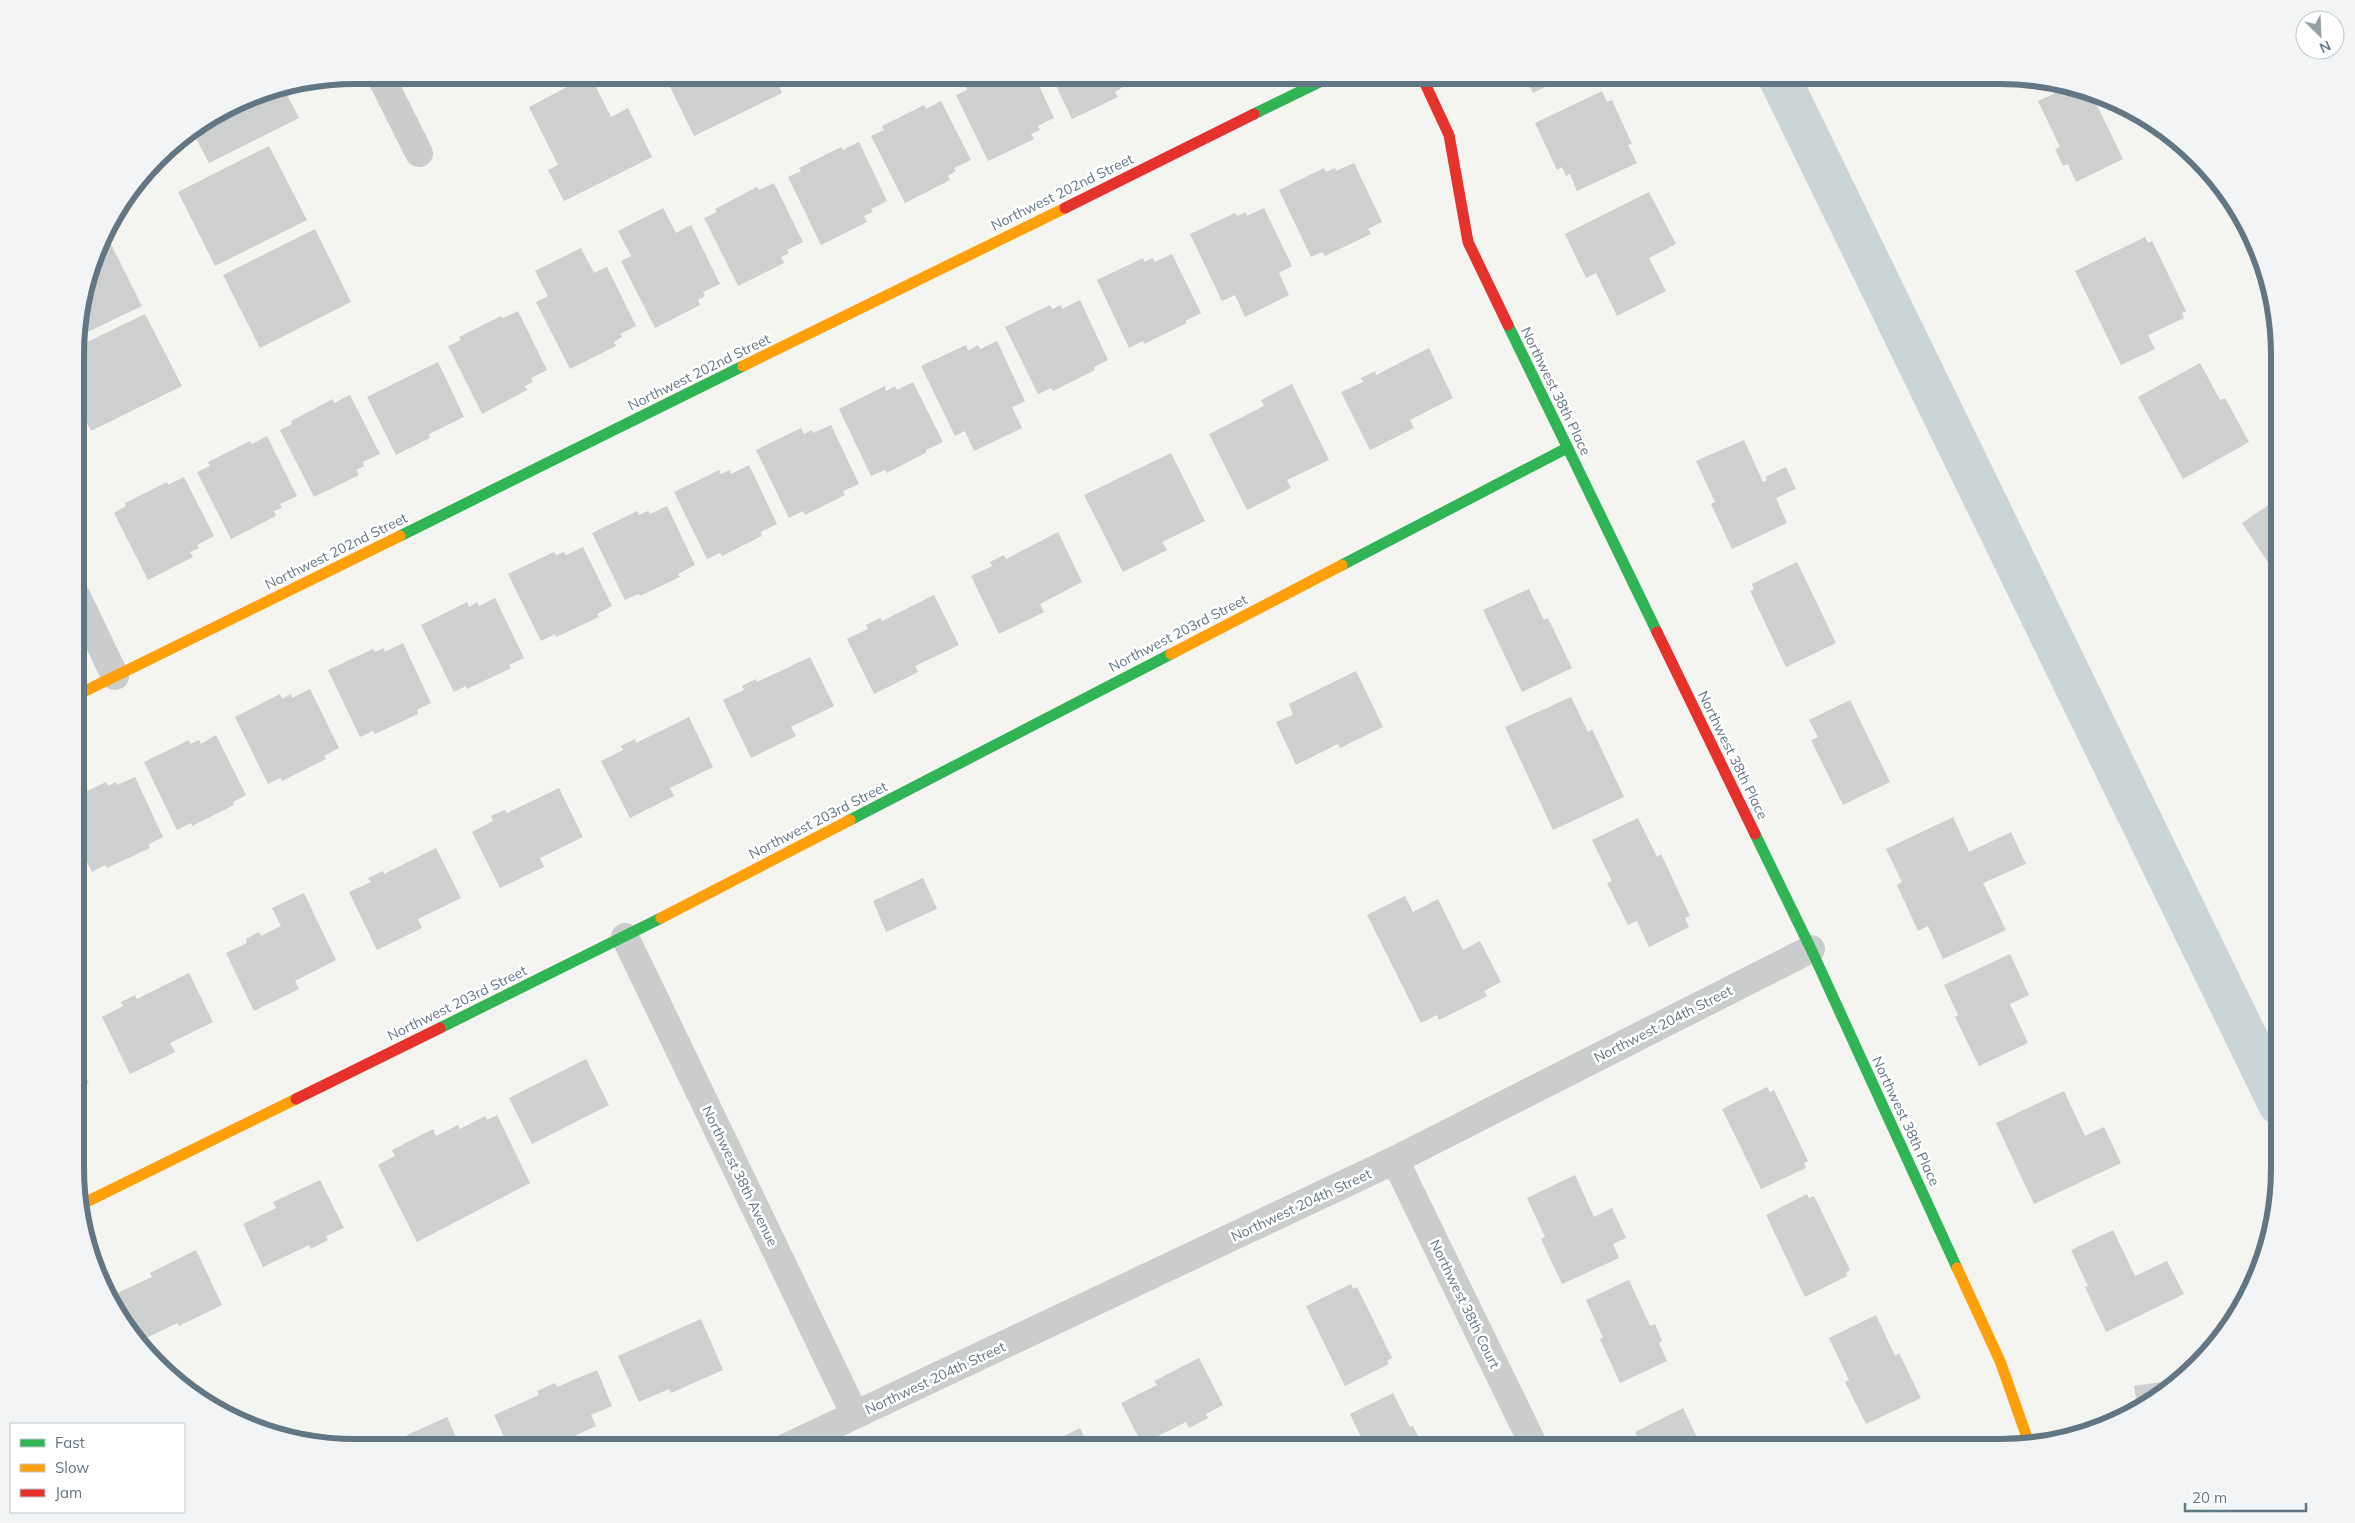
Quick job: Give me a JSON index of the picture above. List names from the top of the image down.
{
  "streets": {
    "street": [
      "Northwest 202nd Street",
      "Northwest 38th Place",
      "Northwest 203rd Street",
      "Northwest 204th Street",
      "Northwest 38th Avenue",
      "Northwest 38th Court"
    ]
  },
  "crossings": [
    ["Northwest 38th Place", "Northwest 203rd Street"],
    ["Northwest 38th Place", "Northwest 204th Street"],
    ["Northwest 203rd Street", "Northwest 38th Avenue"],
    ["Northwest 204th Street", "Northwest 38th Avenue"],
    ["Northwest 204th Street", "Northwest 38th Court"]
  ],
  "legend": ["Fast", "Slow", "Jam"],
  "scale_bar": "20 m",
  "north": "bottom right"
}
